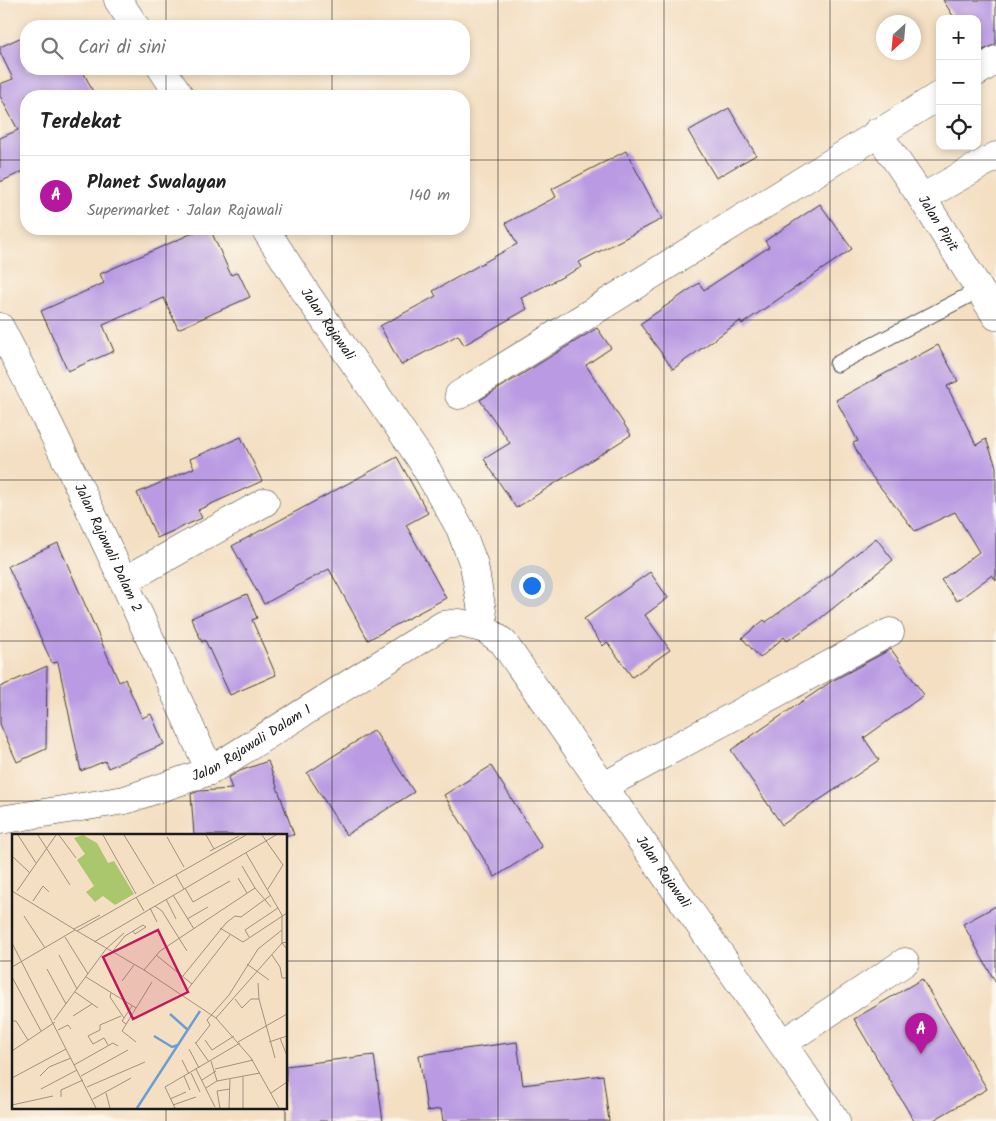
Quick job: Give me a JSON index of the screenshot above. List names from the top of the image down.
{
  "streets": {
    "street": [
      "Jalan Pipit",
      "Jalan Rajawali",
      "Jalan Rajawali Dalam 2",
      "Jalan Rajawali Dalam 1"
    ]
  },
  "crossings": [
    ["Jalan Rajawali", "Jalan Rajawali Dalam 1"],
    ["Jalan Rajawali Dalam 2", "Jalan Rajawali Dalam 1"]
  ],
  "north": "bottom left",
  "page": {
    "map_buttons": ["+", "−"],
    "search": "Cari di sini",
    "heading": "Terdekat",
    "list": [
      {
        "mark": "A",
        "name": "Planet Swalayan",
        "note": "Supermarket · Jalan Rajawali",
        "value": "140 m"
      }
    ],
    "pins": "A"
  }
}
